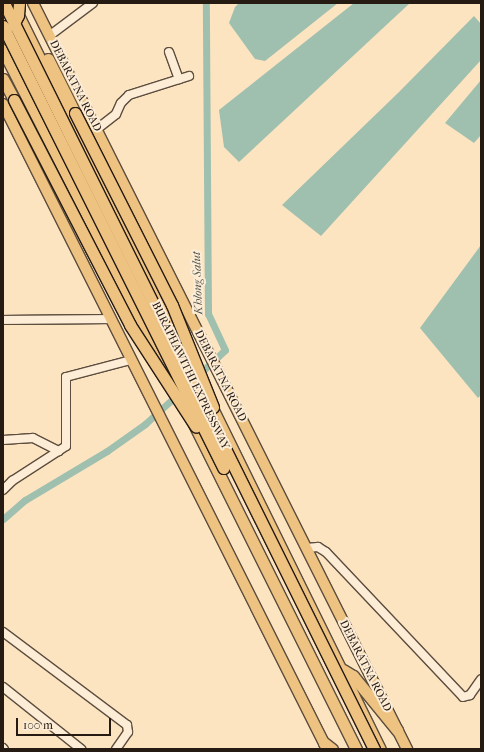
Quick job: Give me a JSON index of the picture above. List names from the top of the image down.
{
  "streets": {
    "highway": ["DEBARATNA ROAD", "BURAPHAWITHI EXPRESSWAY"]
  },
  "water": ["Khlong Salut"],
  "scale_bar": "100 m"
}
